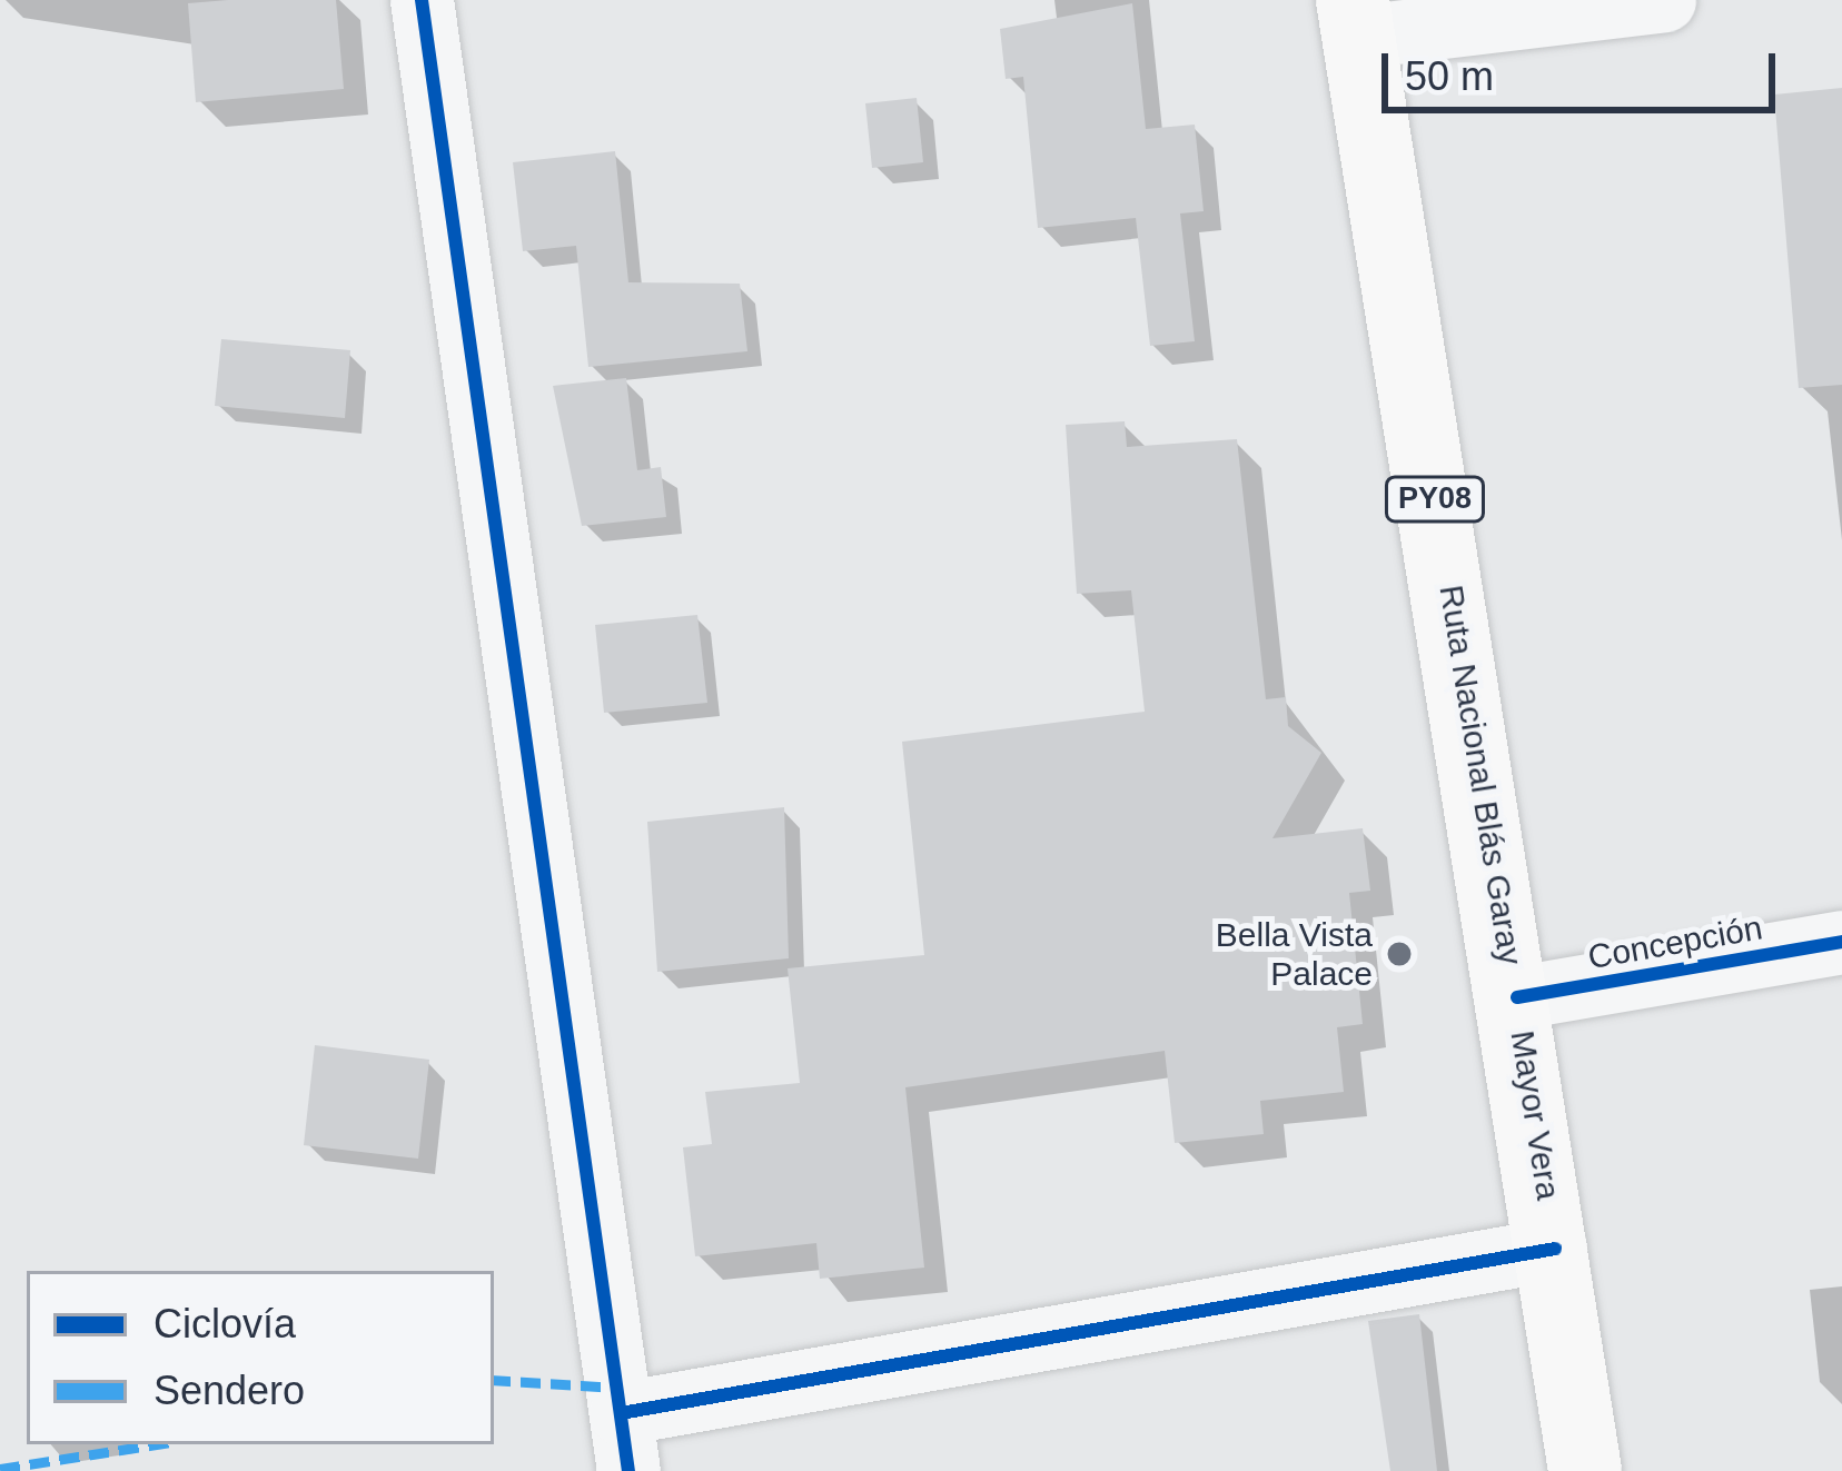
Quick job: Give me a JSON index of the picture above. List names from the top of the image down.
{
  "streets": {
    "highway": ["PY08", "Ruta Nacional Blás Garay", "Mayor Vera"],
    "street": ["Concepción"]
  },
  "crossings": [
    ["Ruta Nacional Blás Garay", "Concepción"],
    ["Ruta Nacional Blás Garay", "Mayor Vera"],
    ["Concepción", "Mayor Vera"]
  ],
  "places": ["Bella Vista Palace"],
  "legend": ["Ciclovía", "Sendero"],
  "scale_bar": "50 m"
}
